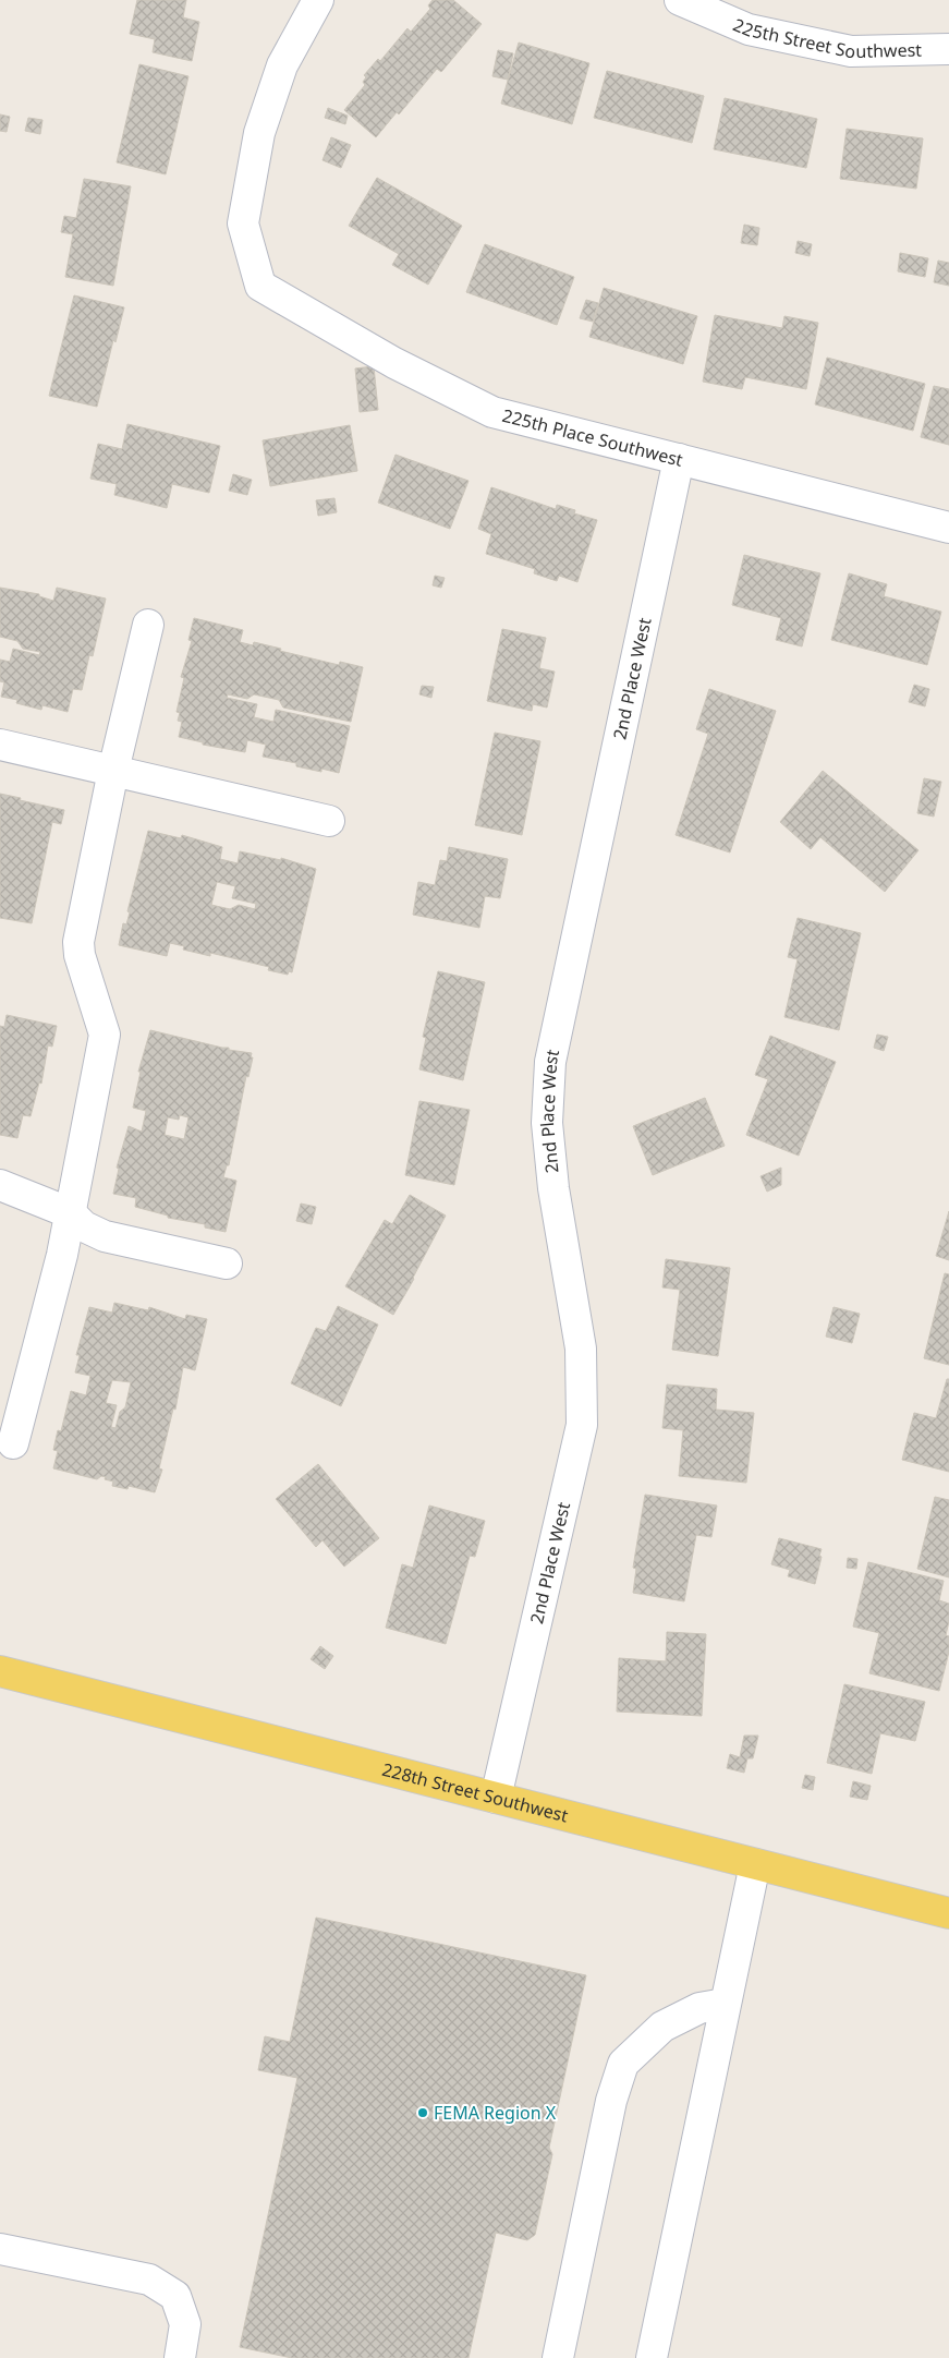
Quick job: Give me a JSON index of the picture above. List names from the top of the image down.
{
  "streets": {
    "main road": ["228th Street Southwest"],
    "street": ["225th Street Southwest", "225th Place Southwest", "2nd Place West"]
  },
  "crossings": [
    ["225th Place Southwest", "2nd Place West"],
    ["2nd Place West", "228th Street Southwest"]
  ],
  "places": ["FEMA Region X"]
}
